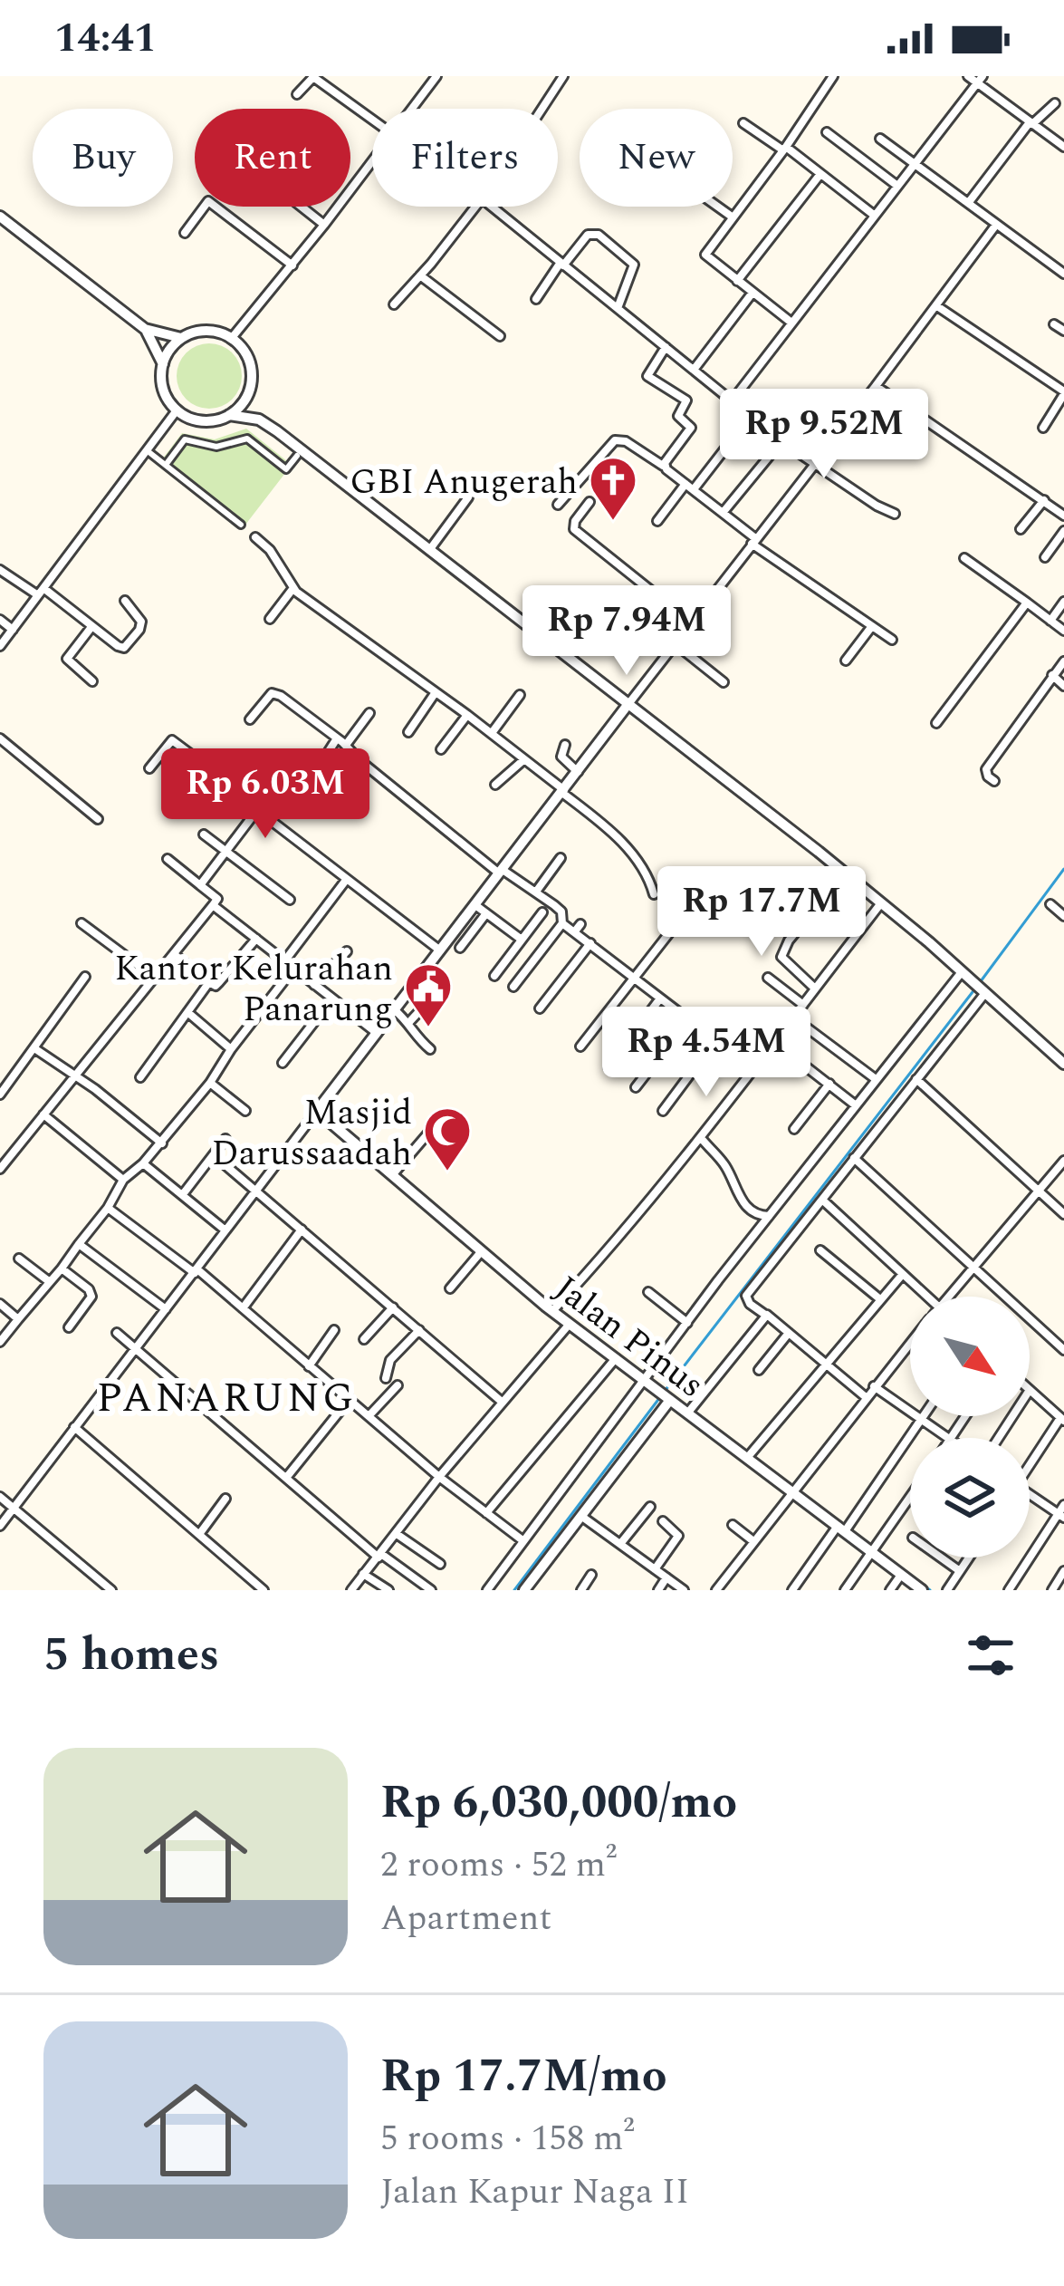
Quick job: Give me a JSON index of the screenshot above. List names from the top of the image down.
{
  "streets": {
    "street": ["Jalan Pinus"]
  },
  "districts": ["PANARUNG"],
  "places": {
    "church": ["GBI Anugerah"],
    "public building": ["Kantor Kelurahan Panarung"],
    "mosque": ["Masjid Darussaadah"]
  },
  "north": "bottom right",
  "page": {
    "status": "14:41",
    "chip": [
      "Buy",
      "Rent",
      "Filters",
      "New"
    ],
    "price": [
      "Rp 9.52M",
      "Rp 7.94M",
      "Rp 6.03M",
      "Rp 17.7M",
      "Rp 4.54M"
    ],
    "heading": "5 homes",
    "list": [
      {
        "name": "Rp 6,030,000/mo",
        "note": "2 rooms · 52 m² · Apartment"
      },
      {
        "name": "Rp 17.7M/mo",
        "note": "5 rooms · 158 m² · Jalan Kapur Naga II"
      }
    ]
  }
}
